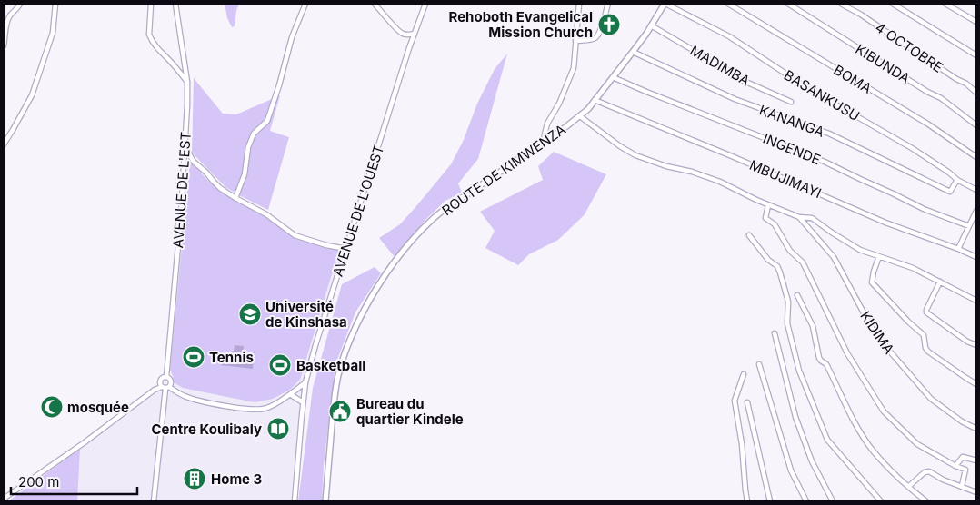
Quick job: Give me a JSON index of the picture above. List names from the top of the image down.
{
  "streets": {
    "street": [
      "4 OCTOBRE",
      "KIBUNDA",
      "MADIMBA",
      "BOMA",
      "BASANKUSU",
      "KANANGA",
      "INGENDE",
      "ROUTE DE KIMWENZA",
      "MBUJIMAYI",
      "AVENUE DE L'EST",
      "AVENUE DE L'OUEST",
      "KIDIMA"
    ]
  },
  "crossings": [
    ["MADIMBA", "ROUTE DE KIMWENZA"],
    ["BASANKUSU", "KANANGA"],
    ["BASANKUSU", "ROUTE DE KIMWENZA"],
    ["KANANGA", "ROUTE DE KIMWENZA"],
    ["INGENDE", "ROUTE DE KIMWENZA"],
    ["ROUTE DE KIMWENZA", "MBUJIMAYI"]
  ],
  "places": {
    "church": ["Rehoboth Evangelical Mission Church"],
    "school or university": ["Université de Kinshasa"],
    "sports": ["Tennis", "Basketball"],
    "mosque": ["mosquée"],
    "public building": ["Bureau du quartier Kindele"],
    "library": ["Centre Koulibaly"],
    "building": ["Home 3"]
  },
  "scale_bar": "200 m"
}
